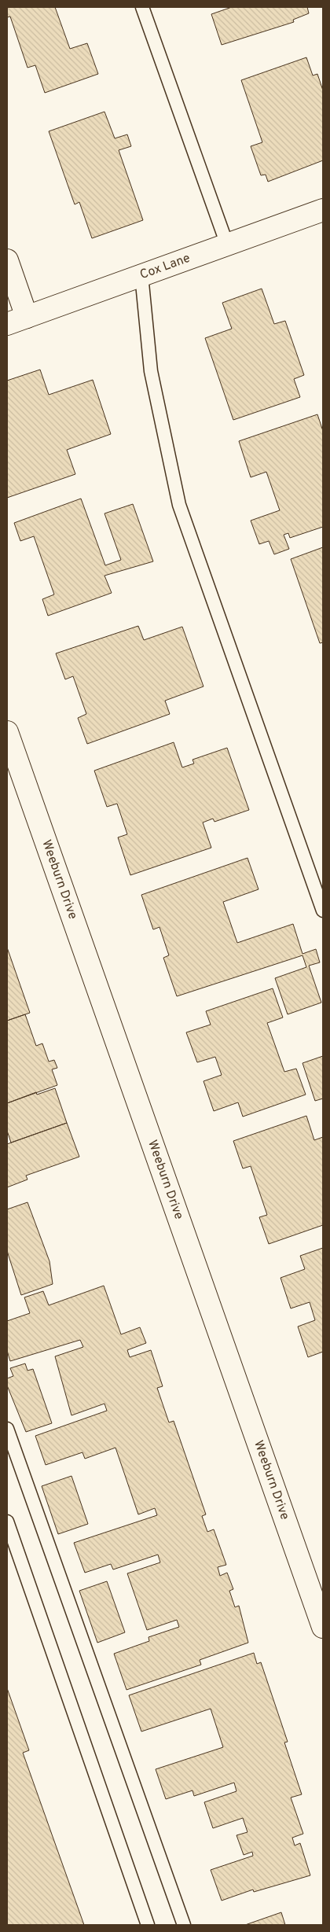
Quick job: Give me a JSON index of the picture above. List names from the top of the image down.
{
  "streets": {
    "street": ["Cox Lane", "Weeburn Drive"]
  }
}
